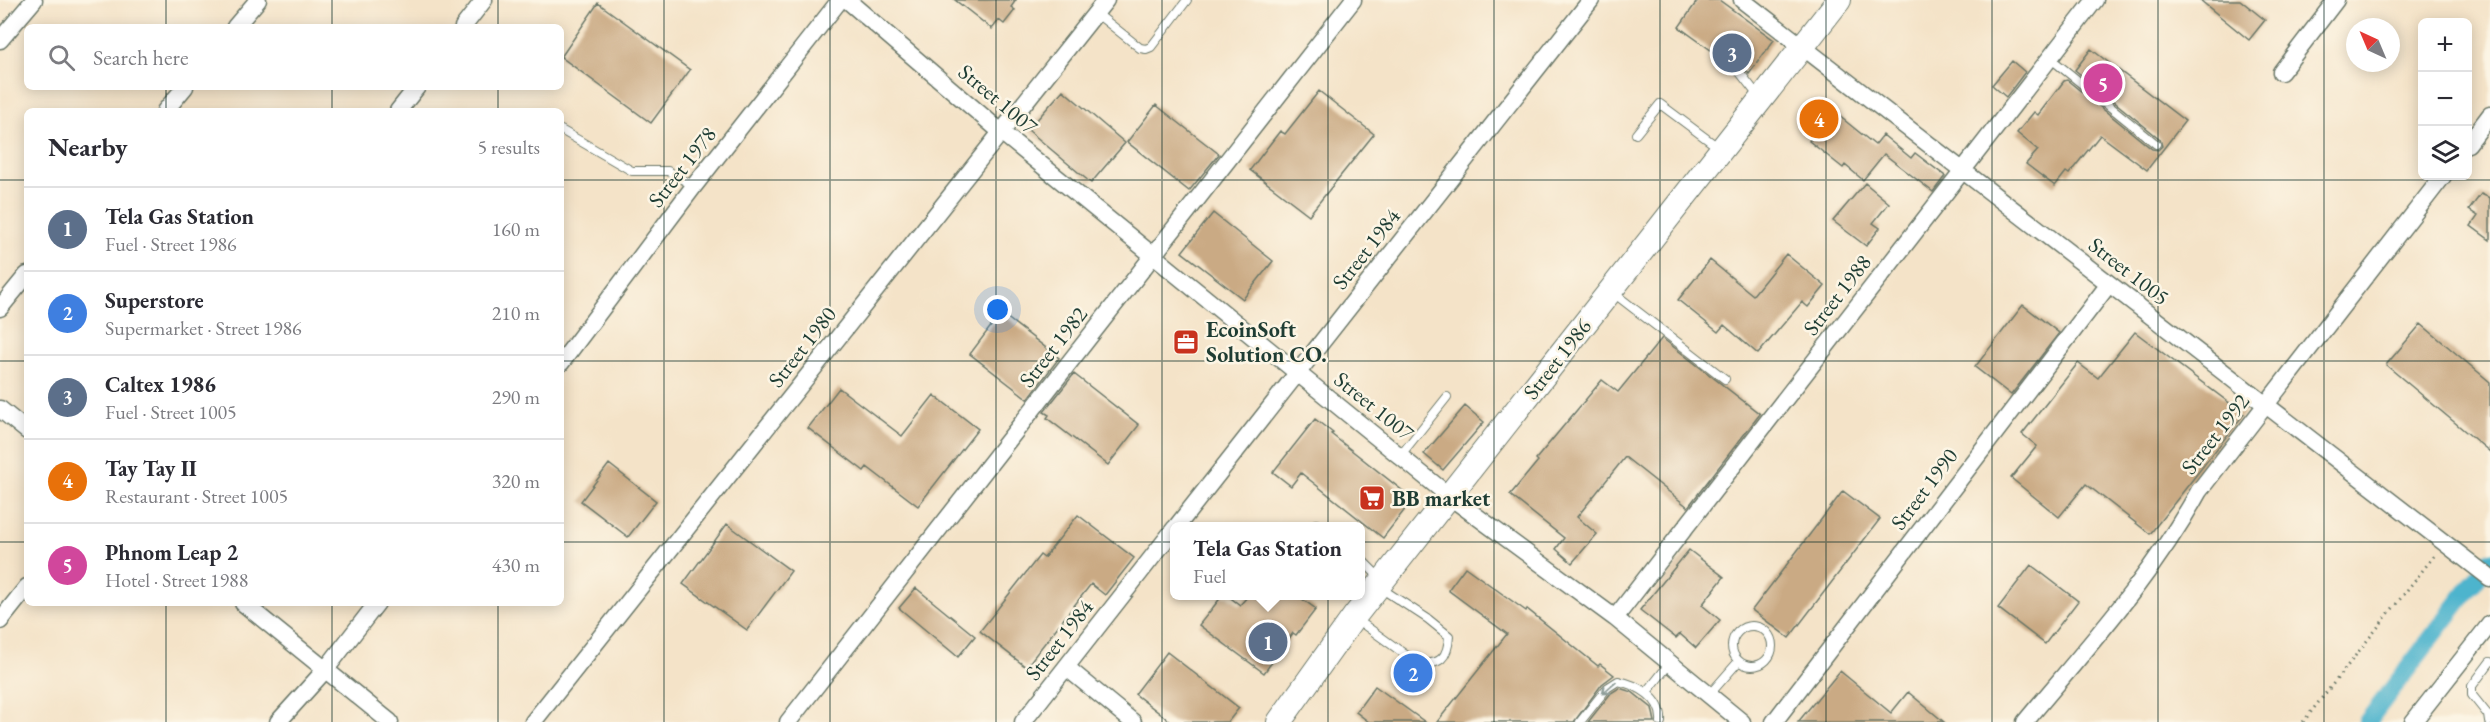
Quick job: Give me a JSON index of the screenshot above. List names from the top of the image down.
{
  "streets": {
    "main road": ["Street 1986"],
    "street": [
      "Street 1007",
      "Street 1978",
      "Street 1984",
      "Street 1005",
      "Street 1988",
      "Street 1980",
      "Street 1982",
      "Street 1992",
      "Street 1990"
    ]
  },
  "crossings": [
    ["Street 1007", "Street 1984"],
    ["Street 1007", "Street 1988"],
    ["Street 1007", "Street 1980"],
    ["Street 1007", "Street 1982"],
    ["Street 1007", "Street 1986"],
    ["Street 1005", "Street 1988"],
    ["Street 1005", "Street 1986"],
    ["Street 1005", "Street 1992"],
    ["Street 1005", "Street 1990"]
  ],
  "places": {
    "office": ["EcoinSoft Solution CO."],
    "supermarket": ["BB market"]
  },
  "north": "top left",
  "page": {
    "map_buttons": ["+", "−"],
    "search": "Search here",
    "pins": [
      "3",
      "5",
      "4",
      "1",
      "2"
    ],
    "heading": ["Nearby", "5 results"],
    "list": [
      {
        "mark": "1",
        "name": "Tela Gas Station",
        "note": "Fuel · Street 1986",
        "value": "160 m"
      },
      {
        "mark": "2",
        "name": "Superstore",
        "note": "Supermarket · Street 1986",
        "value": "210 m"
      },
      {
        "mark": "3",
        "name": "Caltex 1986",
        "note": "Fuel · Street 1005",
        "value": "290 m"
      },
      {
        "mark": "4",
        "name": "Tay Tay II",
        "note": "Restaurant · Street 1005",
        "value": "320 m"
      },
      {
        "mark": "5",
        "name": "Phnom Leap 2",
        "note": "Hotel · Street 1988",
        "value": "430 m"
      }
    ],
    "popup": ["Tela Gas Station", "Fuel"]
  }
}
